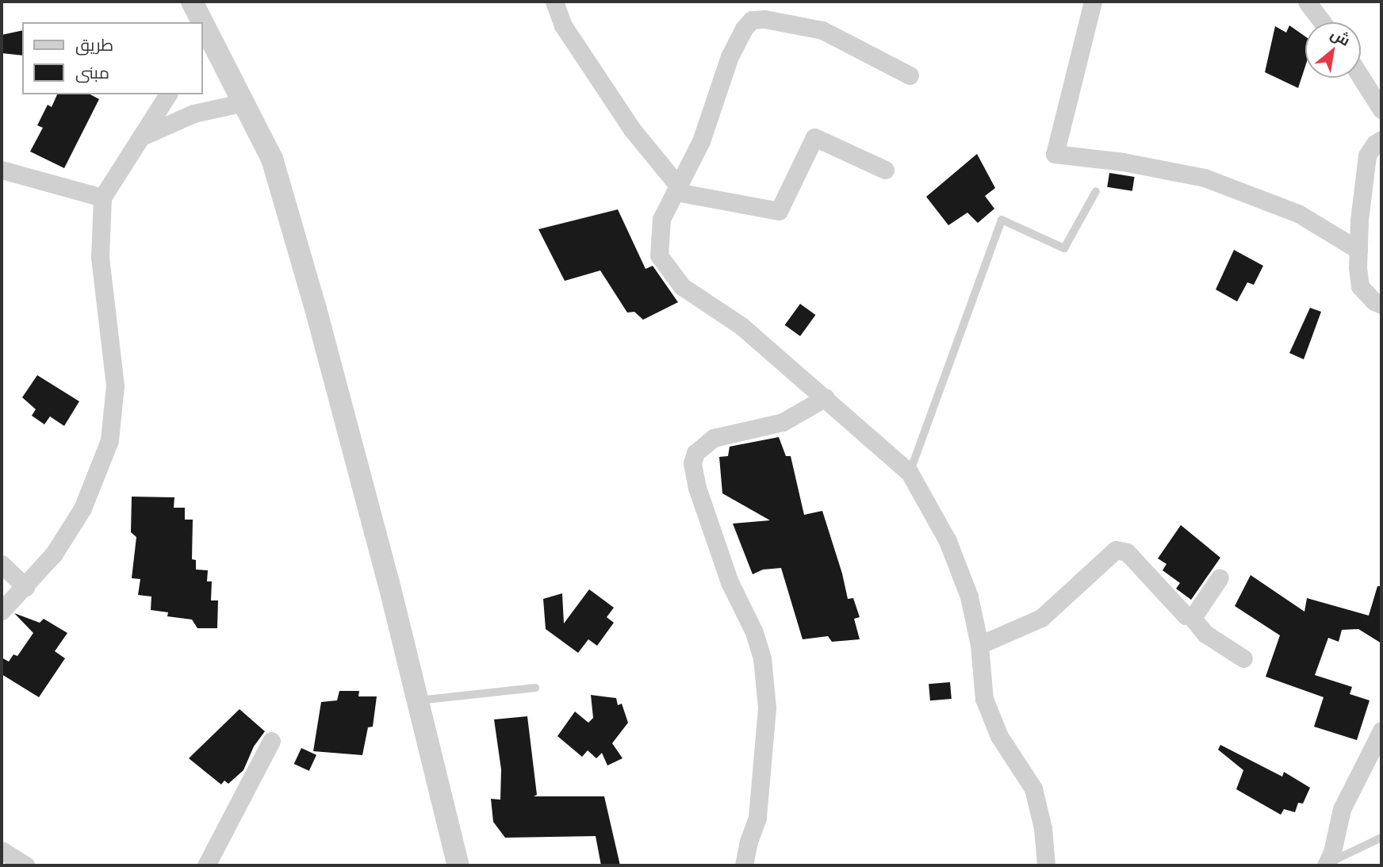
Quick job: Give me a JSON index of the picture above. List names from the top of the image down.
{
  "legend": ["طريق", "مبنى"],
  "north": "top right"
}
